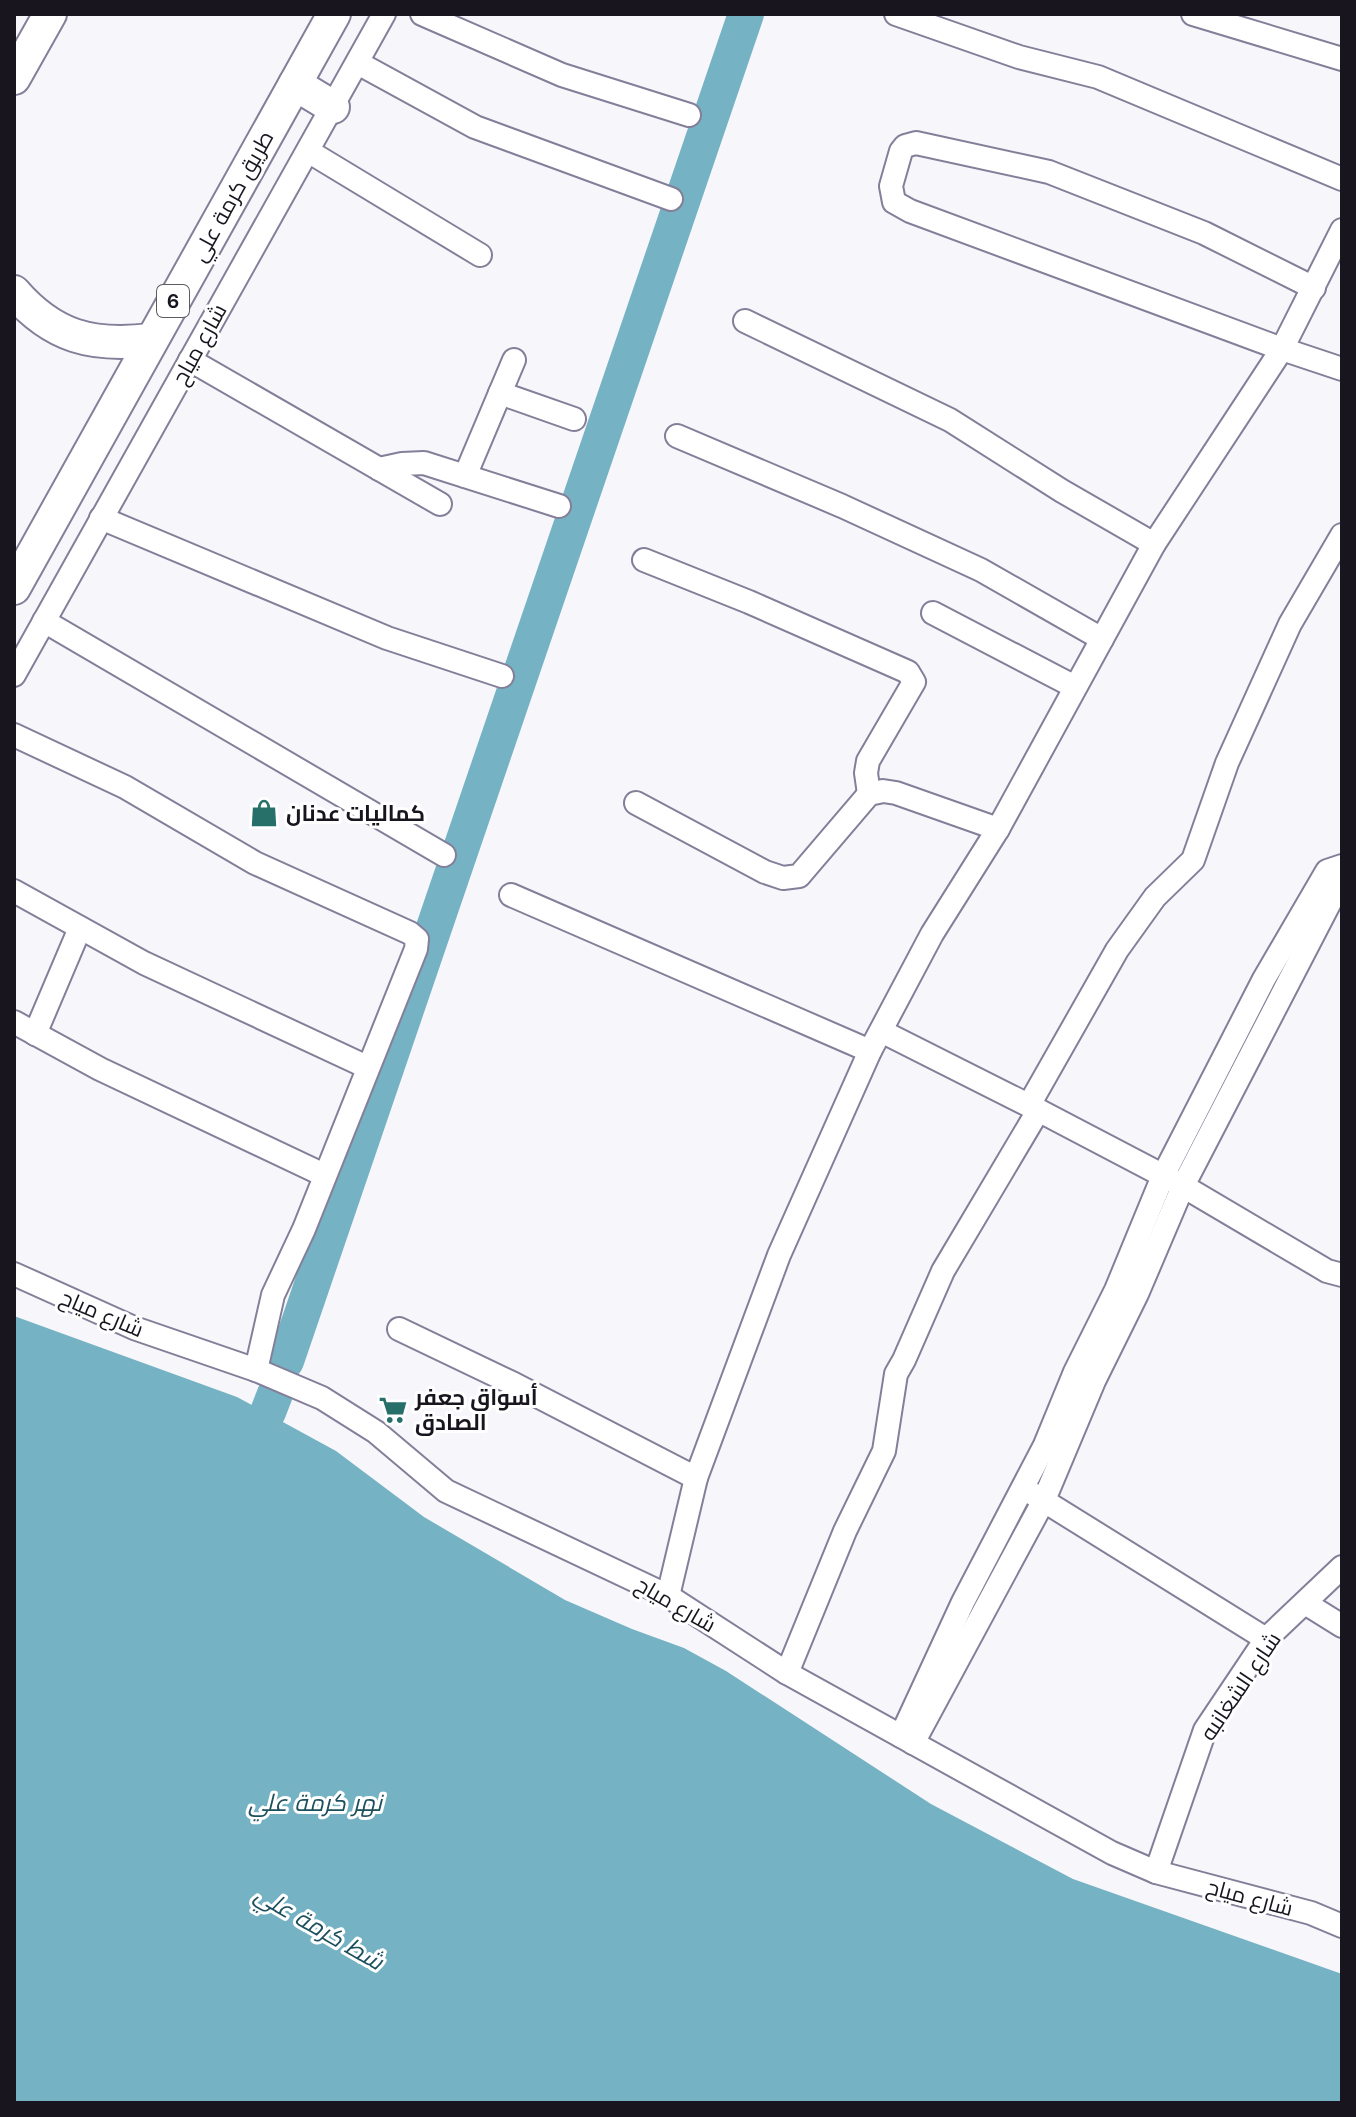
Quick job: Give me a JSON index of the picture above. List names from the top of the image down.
{
  "streets": {
    "highway": ["طريق كرمة علي", "6"],
    "street": ["شارع مياح", "شارع الشغانبه"]
  },
  "crossings": [
    ["شارع مياح", "شارع الشغانبه"]
  ],
  "water": ["نهر كرمة علي", "شط كرمة علي"],
  "places": {
    "shop": ["كماليات عدنان"],
    "supermarket": ["أسواق جعفر الصادق"]
  }
}
